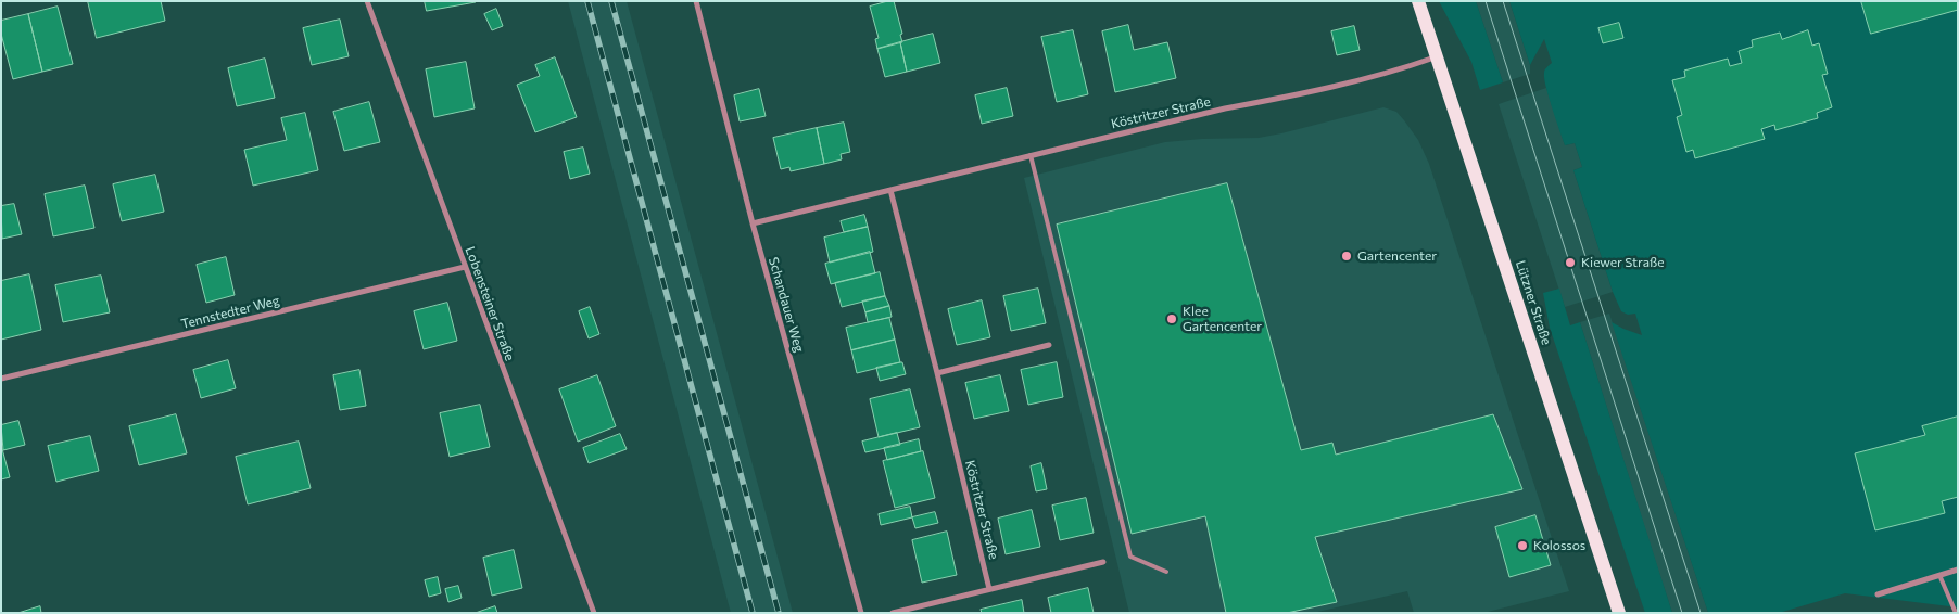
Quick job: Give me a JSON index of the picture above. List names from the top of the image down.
{
  "streets": {
    "main road": ["Lützner Straße"],
    "street": [
      "Köstritzer Straße",
      "Lobensteiner Straße",
      "Schandauer Weg",
      "Tennstedter Weg"
    ]
  },
  "crossings": [
    ["Köstritzer Straße", "Lützner Straße"],
    ["Köstritzer Straße", "Schandauer Weg"],
    ["Lobensteiner Straße", "Tennstedter Weg"]
  ],
  "places": [
    "Gartencenter",
    "Kiewer Straße",
    "Klee Gartencenter",
    "Kolossos"
  ]
}
